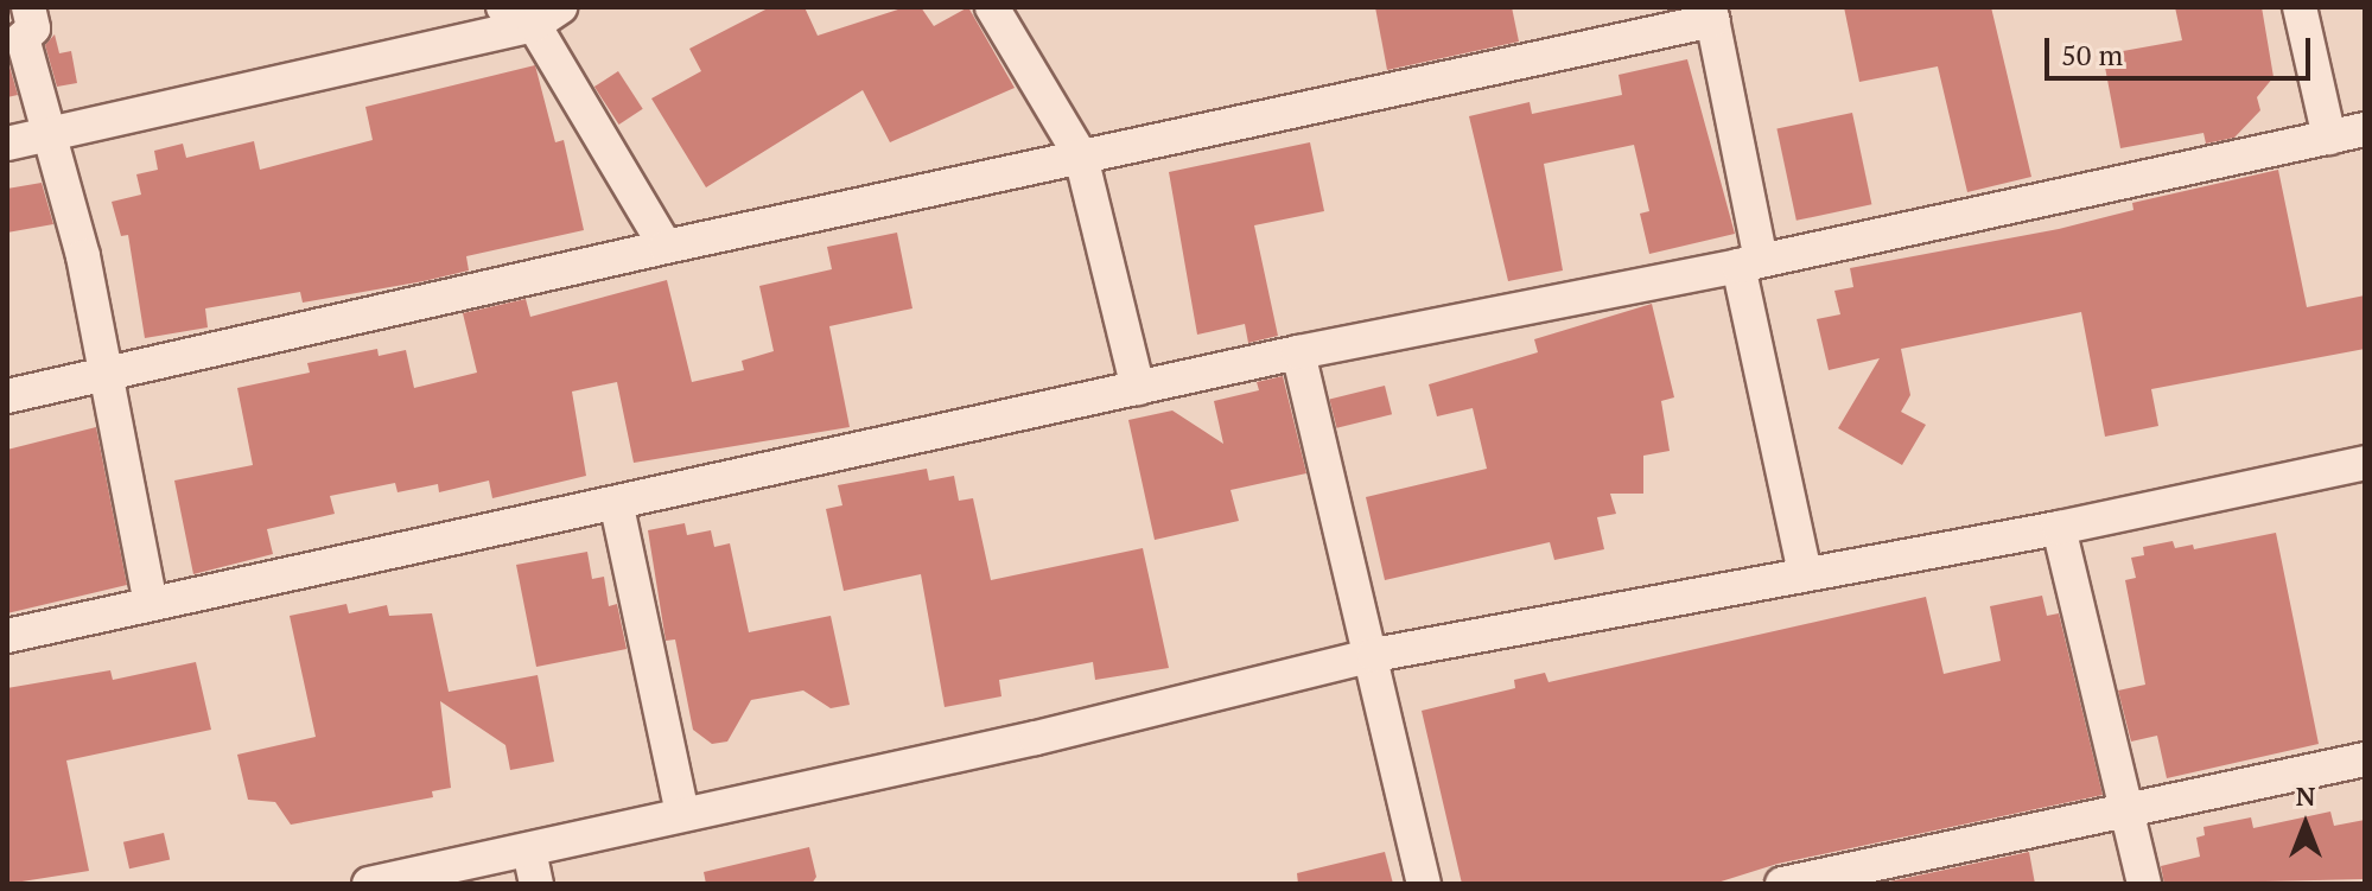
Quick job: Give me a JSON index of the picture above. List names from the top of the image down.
{
  "scale_bar": "50 m",
  "north": "top"
}
